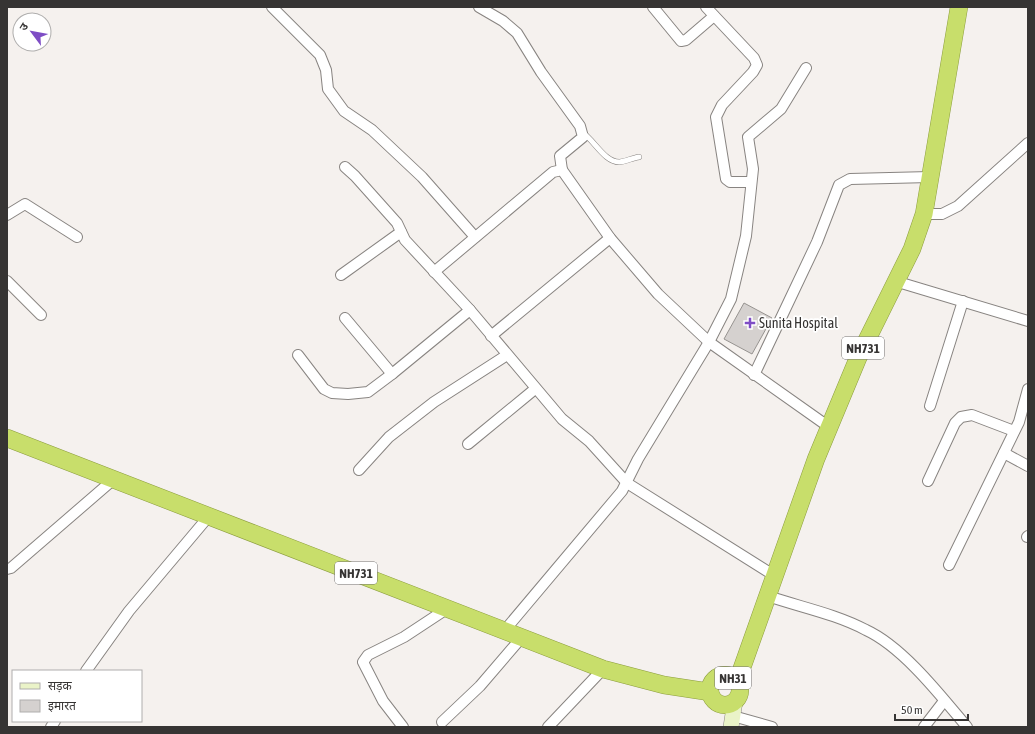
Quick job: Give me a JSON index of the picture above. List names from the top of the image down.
{
  "streets": {
    "highway": ["NH731", "NH31"]
  },
  "crossings": [
    ["NH731", "NH31"]
  ],
  "places": {
    "health": ["Sunita Hospital"]
  },
  "legend": ["सड़क", "इमारत"],
  "scale_bar": "50 m",
  "north": "top left"
}
